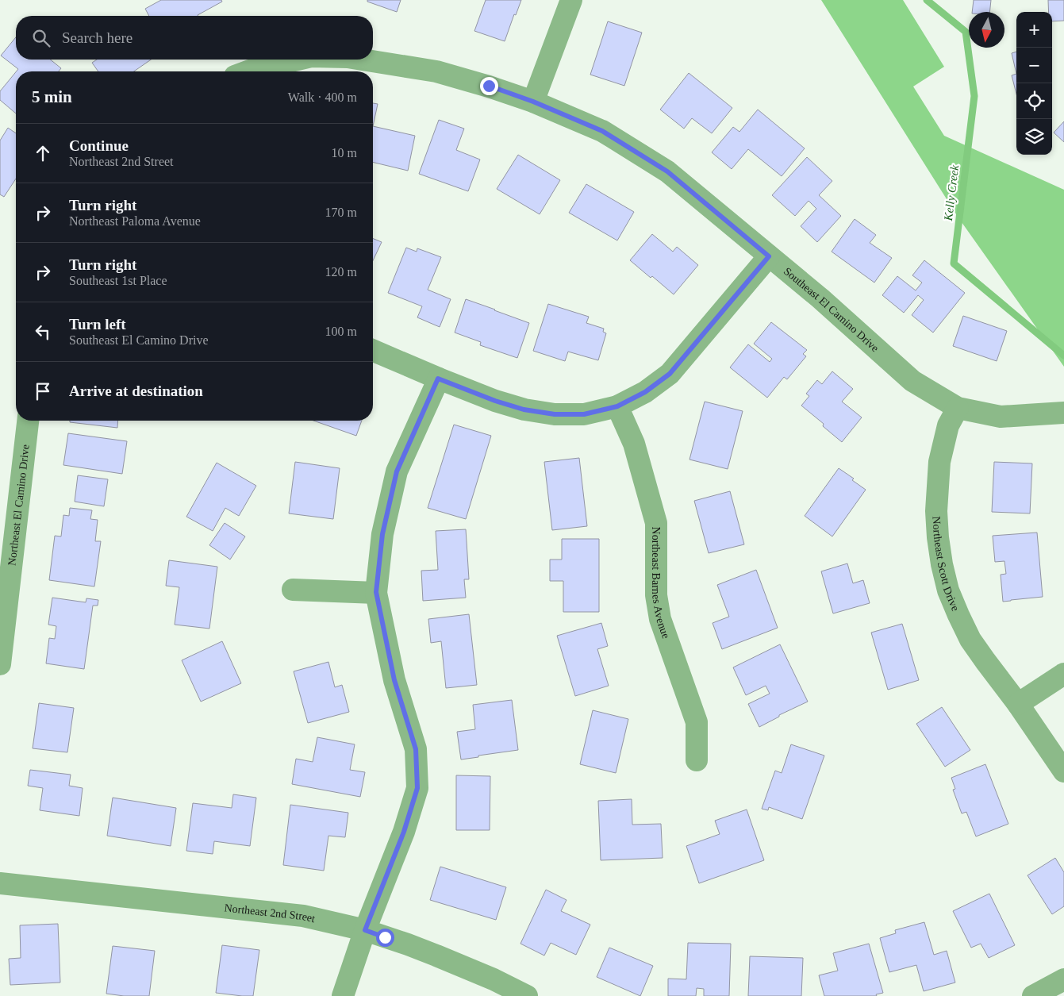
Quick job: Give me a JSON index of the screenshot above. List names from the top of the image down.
{
  "streets": {
    "street": [
      "Southeast El Camino Drive",
      "Northeast El Camino Drive",
      "Northeast Scott Drive",
      "Northeast Barnes Avenue",
      "Northeast 2nd Street"
    ]
  },
  "crossings": [
    ["Southeast El Camino Drive", "Northeast Scott Drive"]
  ],
  "water": ["Kelly Creek"],
  "north": "bottom",
  "page": {
    "map_buttons": ["+", "−"],
    "search": "Search here",
    "heading": ["5 min", "Walk · 400 m"],
    "list": [
      ["Continue", "Northeast 2nd Street", "10 m"],
      ["Turn right", "Northeast Paloma Avenue", "170 m"],
      ["Turn right", "Southeast 1st Place", "120 m"],
      ["Turn left", "Southeast El Camino Drive", "100 m"],
      "Arrive at destination"
    ]
  }
}
